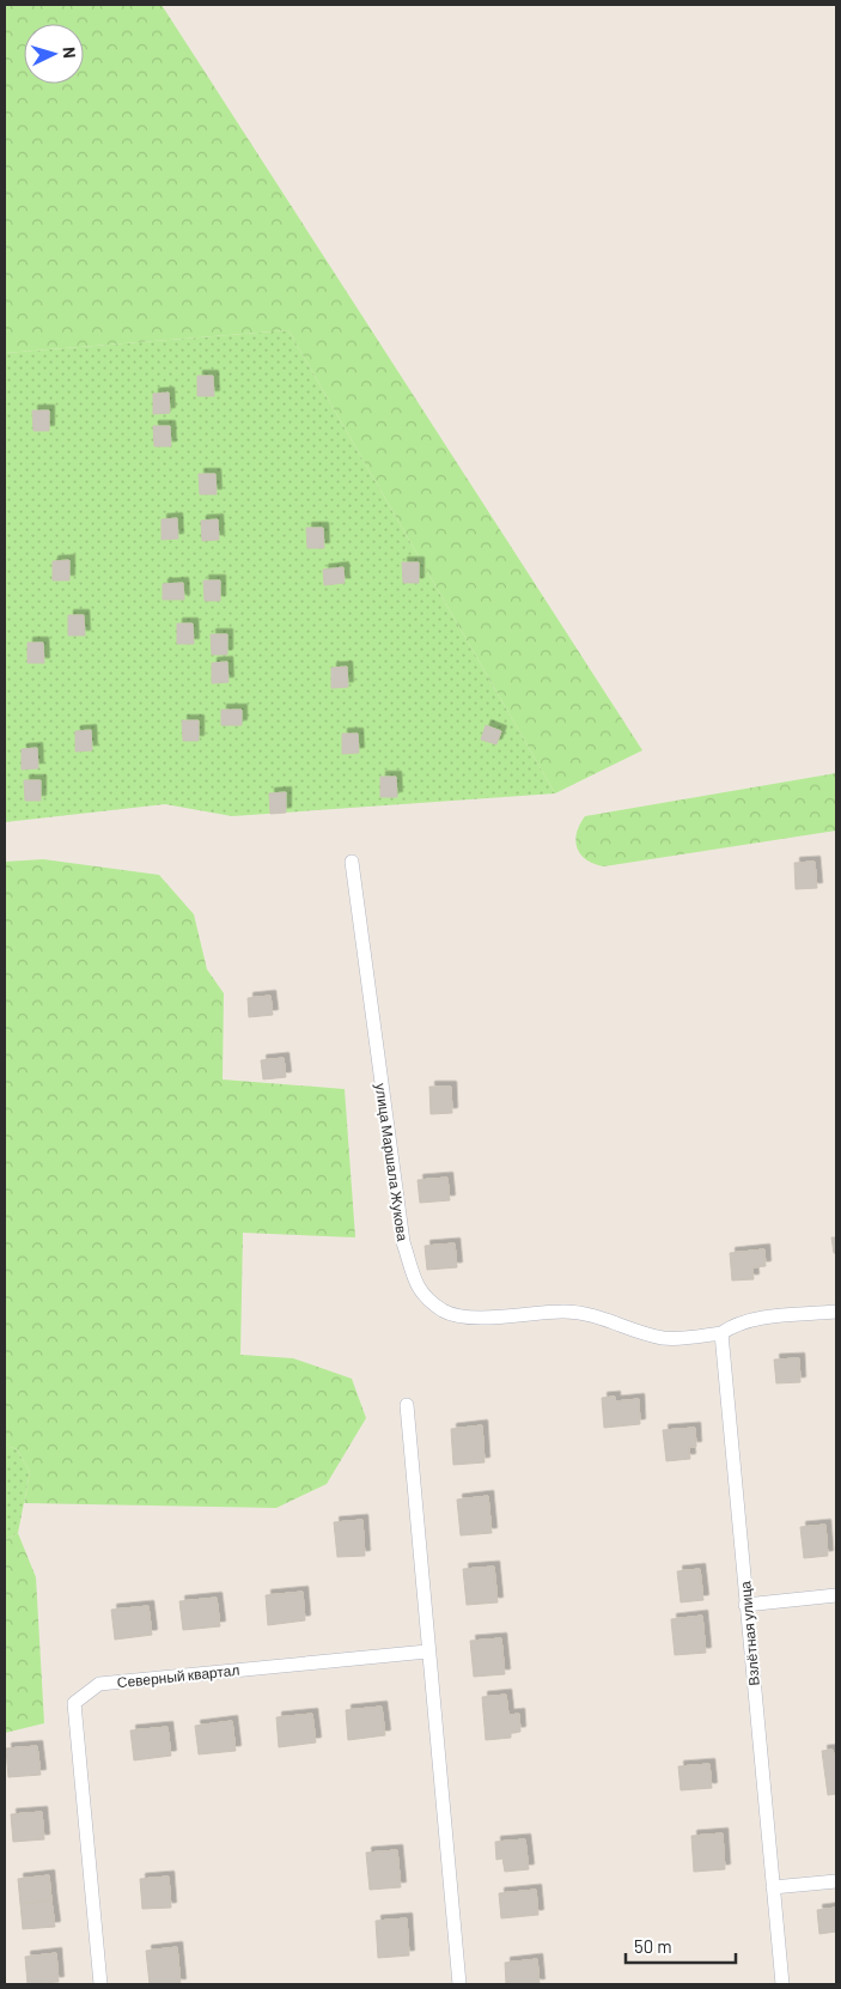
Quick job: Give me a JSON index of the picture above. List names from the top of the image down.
{
  "streets": {
    "street": ["улица Маршала Жукова", "Взлётная улица", "Северный квартал"]
  },
  "crossings": [
    ["улица Маршала Жукова", "Взлётная улица"]
  ],
  "scale_bar": "50 m",
  "north": "right"
}
